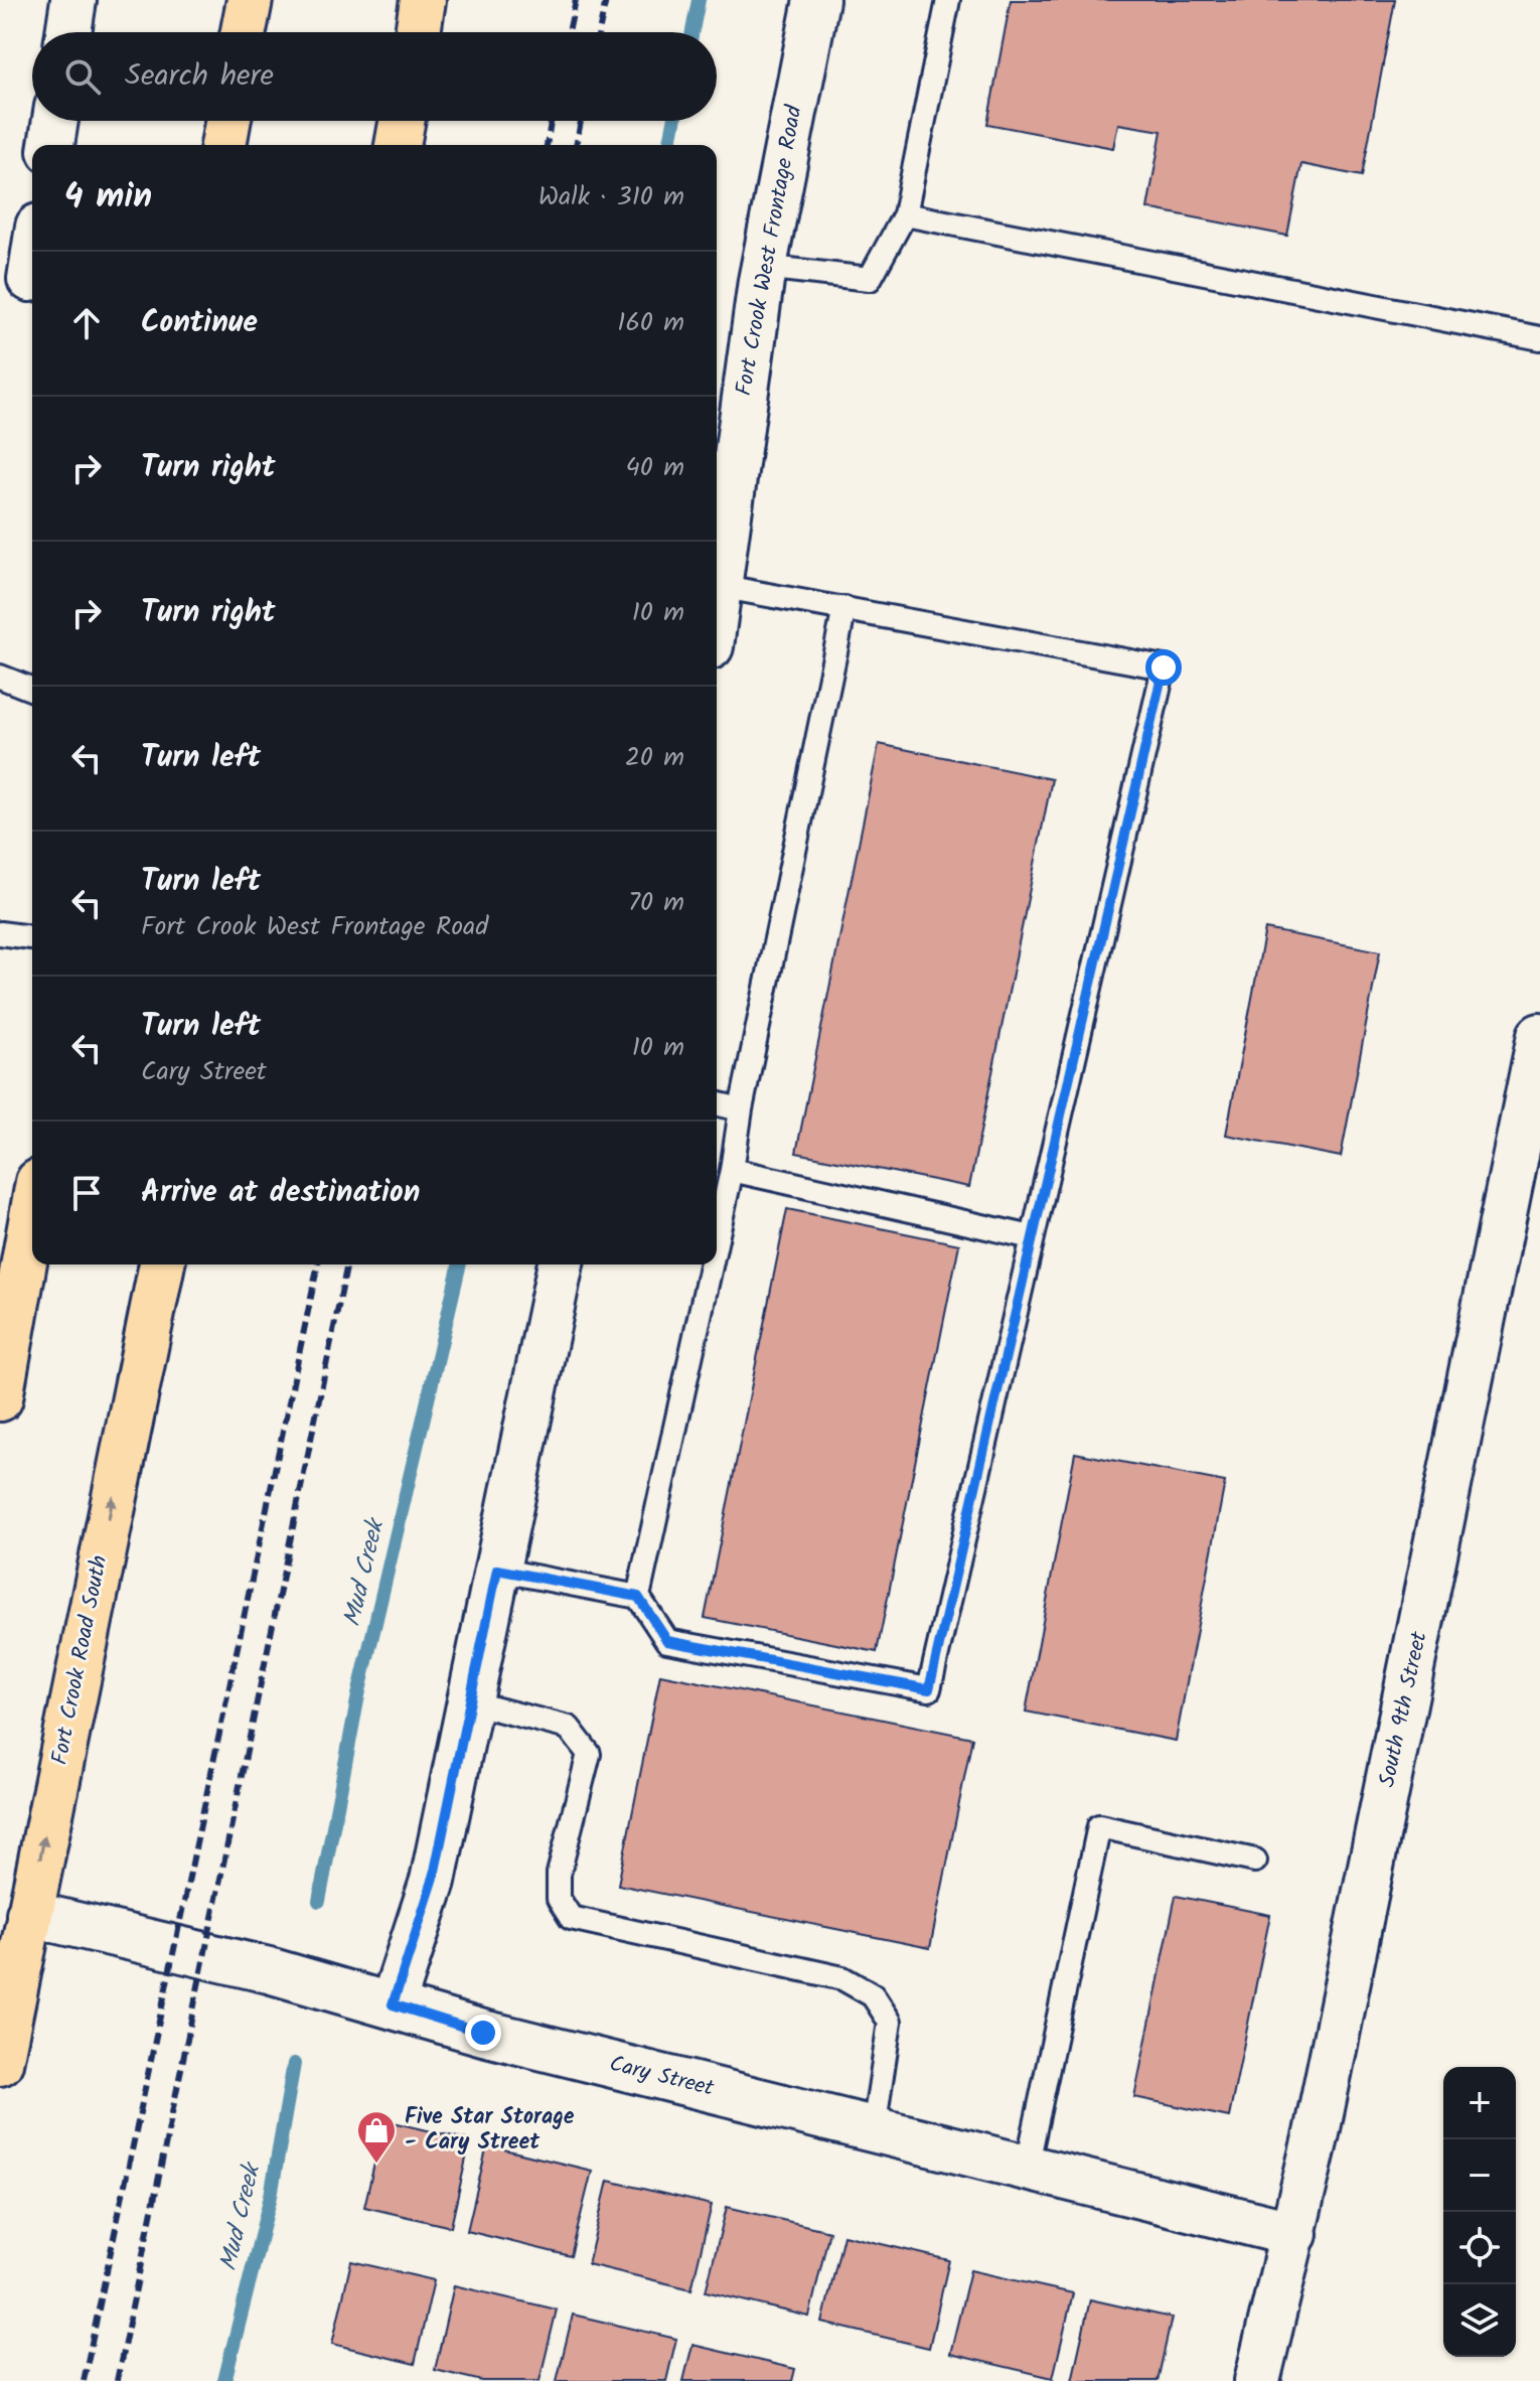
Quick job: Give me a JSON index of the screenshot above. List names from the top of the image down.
{
  "streets": {
    "main road": ["Fort Crook Road South"],
    "street": ["Fort Crook West Frontage Road", "South 9th Street", "Cary Street"]
  },
  "crossings": [
    ["Fort Crook Road South", "Cary Street"],
    ["South 9th Street", "Cary Street"]
  ],
  "one_way": ["Fort Crook Road South"],
  "water": ["Mud Creek"],
  "places": {
    "shop": ["Five Star Storage - Cary Street"]
  },
  "page": {
    "search": "Search here",
    "heading": ["4 min", "Walk · 310 m"],
    "list": [
      ["Continue", "160 m"],
      ["Turn right", "40 m"],
      ["Turn right", "10 m"],
      ["Turn left", "20 m"],
      ["Turn left", "Fort Crook West Frontage Road", "70 m"],
      ["Turn left", "Cary Street", "10 m"],
      "Arrive at destination"
    ],
    "map_buttons": ["+", "−"]
  }
}
